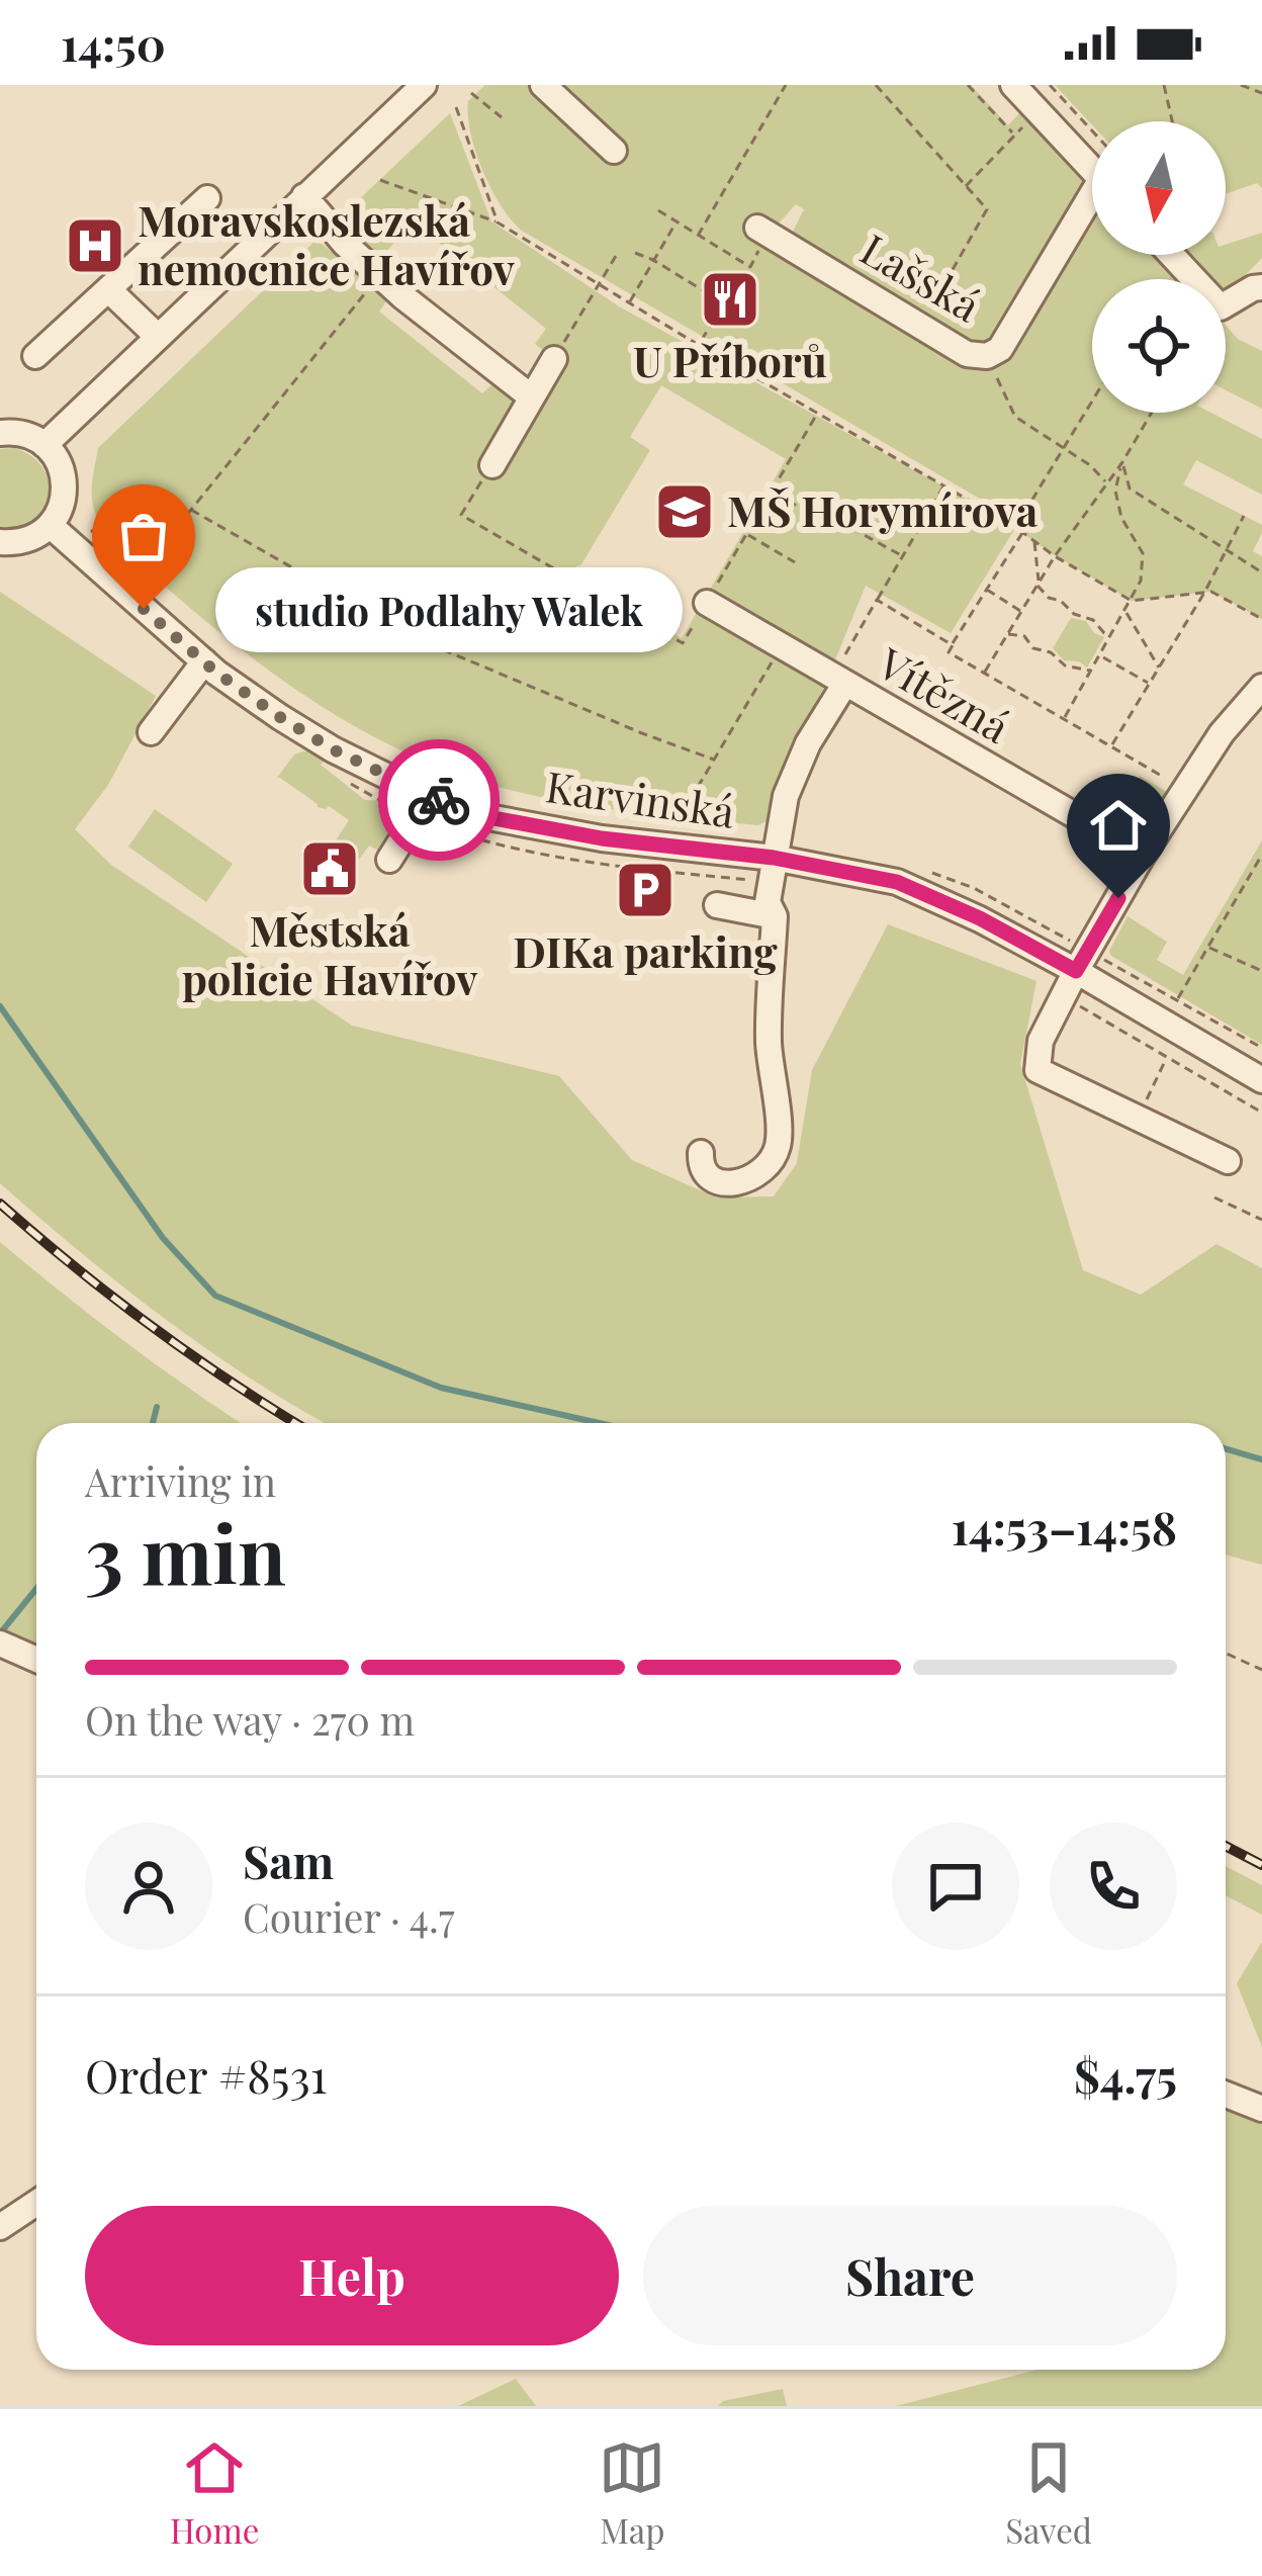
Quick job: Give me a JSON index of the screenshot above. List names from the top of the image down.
{
  "streets": {
    "street": ["Lašská", "Vítězná", "Karvinská"]
  },
  "places": {
    "hospital": ["Moravskoslezská nemocnice Havířov"],
    "restaurant": ["U Příborů"],
    "school or university": ["MŠ Horymírova"],
    "other": ["studio Podlahy Walek"],
    "public building": ["Městská policie Havířov"],
    "parking": ["DIKa parking"]
  },
  "north": "bottom",
  "page": {
    "status": "14:50",
    "bubble": "studio Podlahy Walek",
    "heading": ["3 min", "Arriving in", "14:53–14:58"],
    "panel": [
      "Sam",
      "Courier · 4.7",
      "Order #8531",
      "$4.75"
    ],
    "bar": "On the way · 270 m",
    "buttons": ["Help", "Share"],
    "tabs": ["Home", "Map", "Saved"]
  }
}
